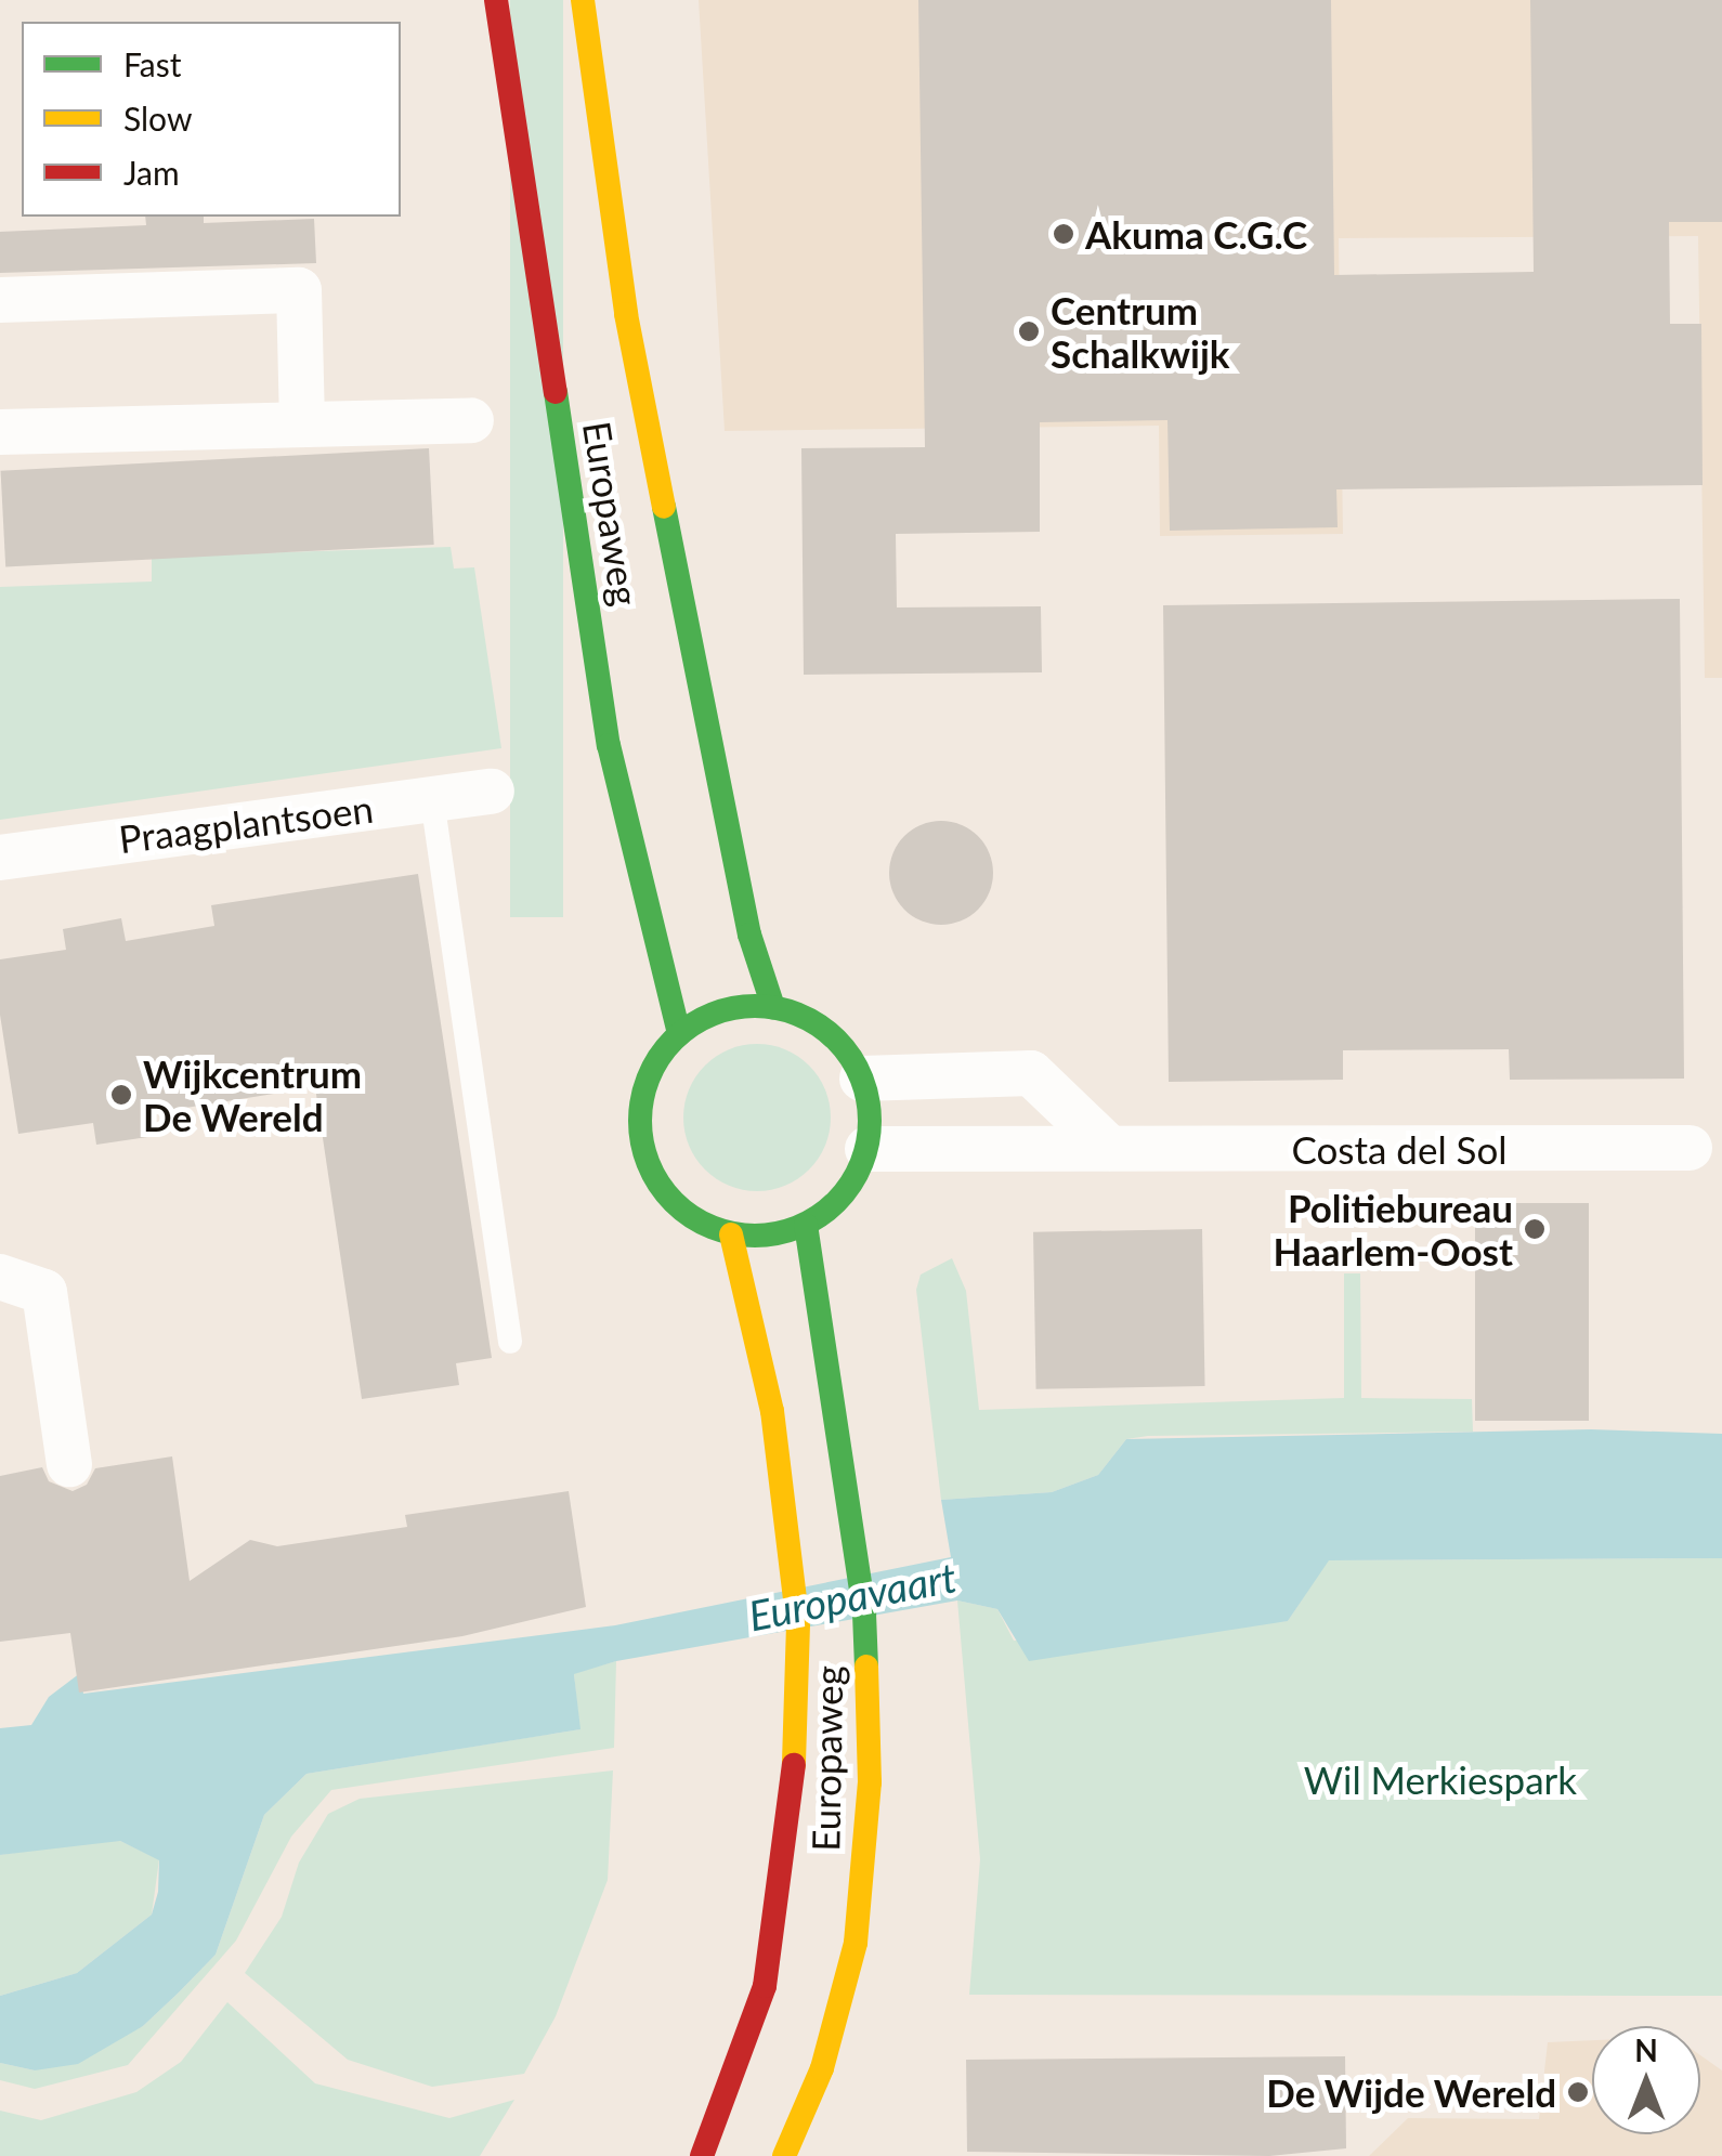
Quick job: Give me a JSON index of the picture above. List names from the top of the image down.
{
  "streets": {
    "main road": ["Europaweg"],
    "street": ["Praagplantsoen", "Costa del Sol"]
  },
  "crossings": [
    ["Europaweg", "Costa del Sol"]
  ],
  "water": ["Europavaart"],
  "parks": ["Wil Merkiespark"],
  "places": [
    "Akuma C.G.C",
    "Centrum Schalkwijk",
    "Wijkcentrum De Wereld",
    "Politiebureau Haarlem-Oost",
    "De Wijde Wereld"
  ],
  "legend": ["Fast", "Slow", "Jam"],
  "north": "top"
}
